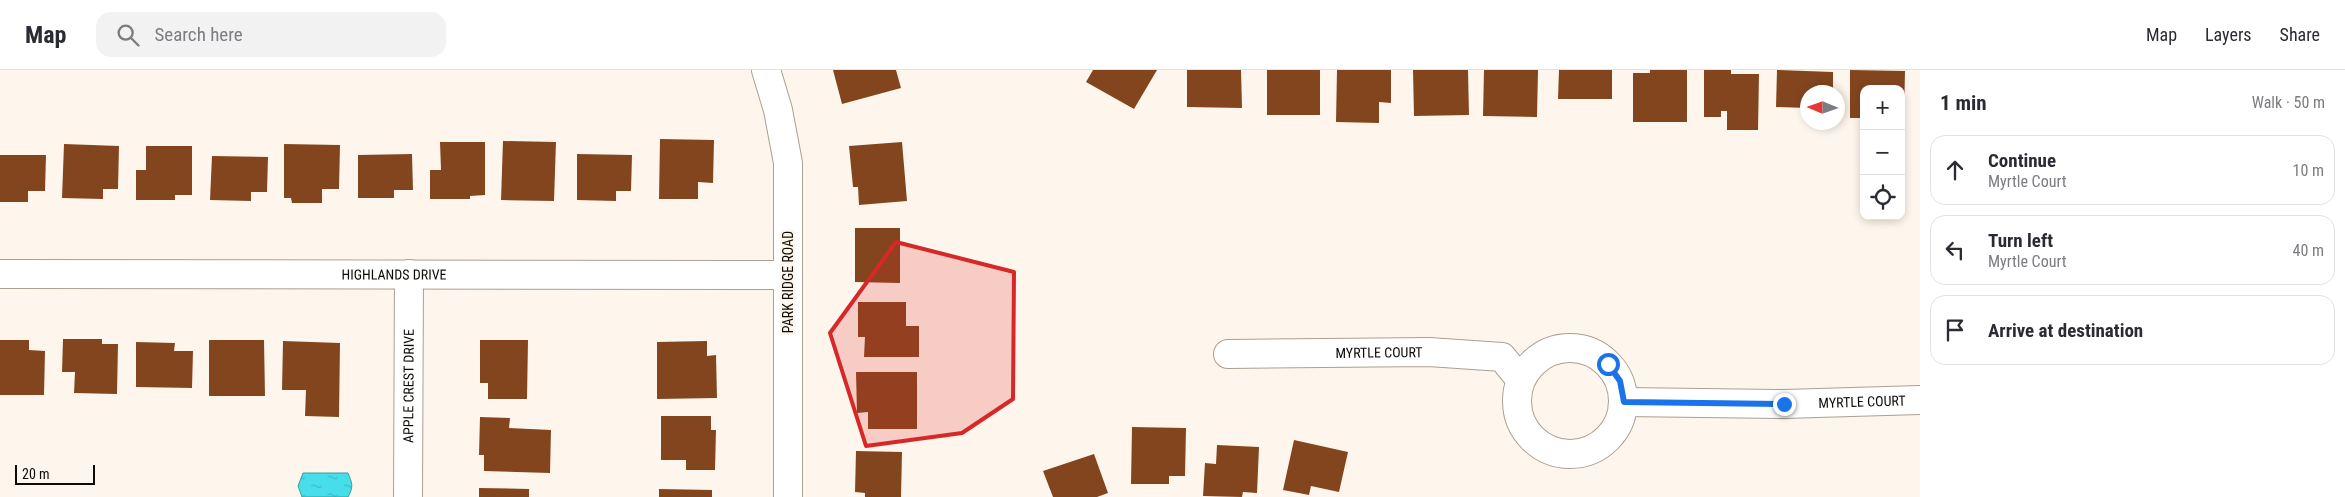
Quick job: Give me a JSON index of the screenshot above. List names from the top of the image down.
{
  "streets": {
    "street": [
      "HIGHLANDS DRIVE",
      "PARK RIDGE ROAD",
      "MYRTLE COURT",
      "APPLE CREST DRIVE"
    ]
  },
  "crossings": [
    ["HIGHLANDS DRIVE", "PARK RIDGE ROAD"],
    ["HIGHLANDS DRIVE", "APPLE CREST DRIVE"]
  ],
  "scale_bar": "20 m",
  "north": "left",
  "page": {
    "header": "Map",
    "search": "Search here",
    "nav": ["Map", "Layers", "Share"],
    "heading": ["1 min", "Walk · 50 m"],
    "map_buttons": ["+", "−"],
    "list": [
      ["Continue", "Myrtle Court", "10 m"],
      ["Turn left", "Myrtle Court", "40 m"],
      "Arrive at destination"
    ],
    "scale": "20 m"
  }
}
